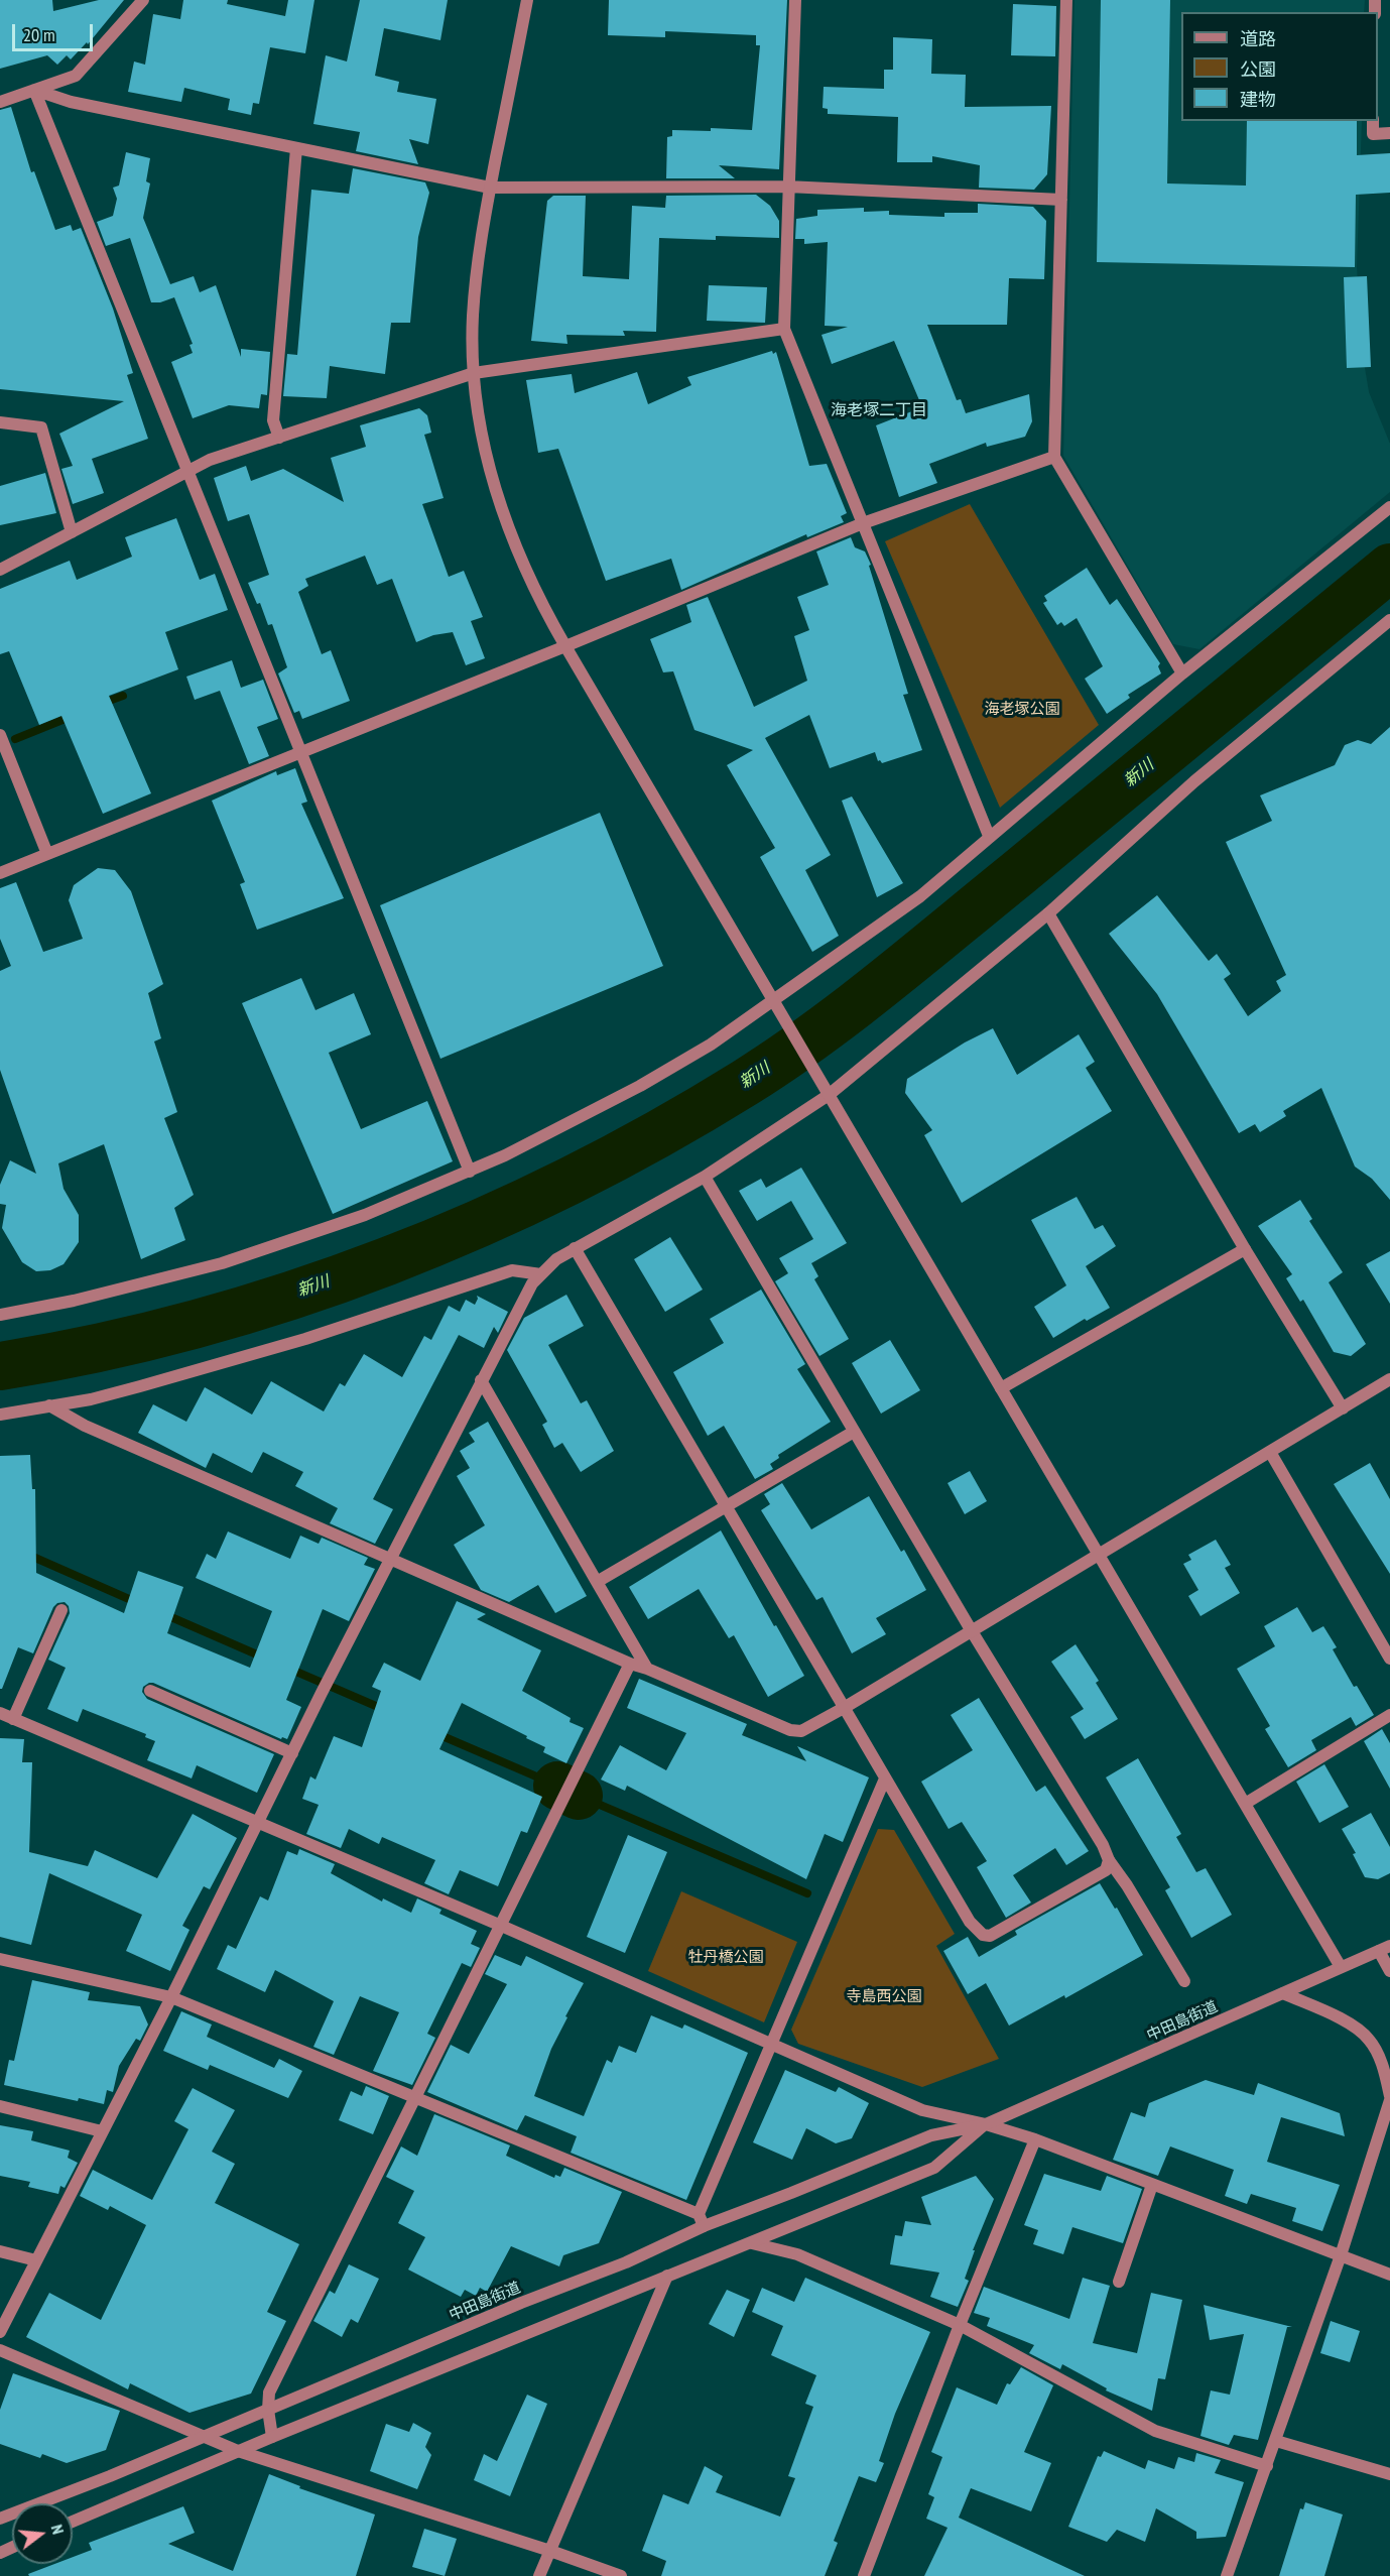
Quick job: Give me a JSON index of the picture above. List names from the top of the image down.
{
  "streets": {
    "street": ["中田島街道"]
  },
  "districts": ["海老塚二丁目"],
  "water": ["新川"],
  "parks": ["海老塚公園", "牡丹橋公園", "寺島西公園"],
  "legend": ["道路", "公園", "建物"],
  "scale_bar": "20 m",
  "north": "right"
}
